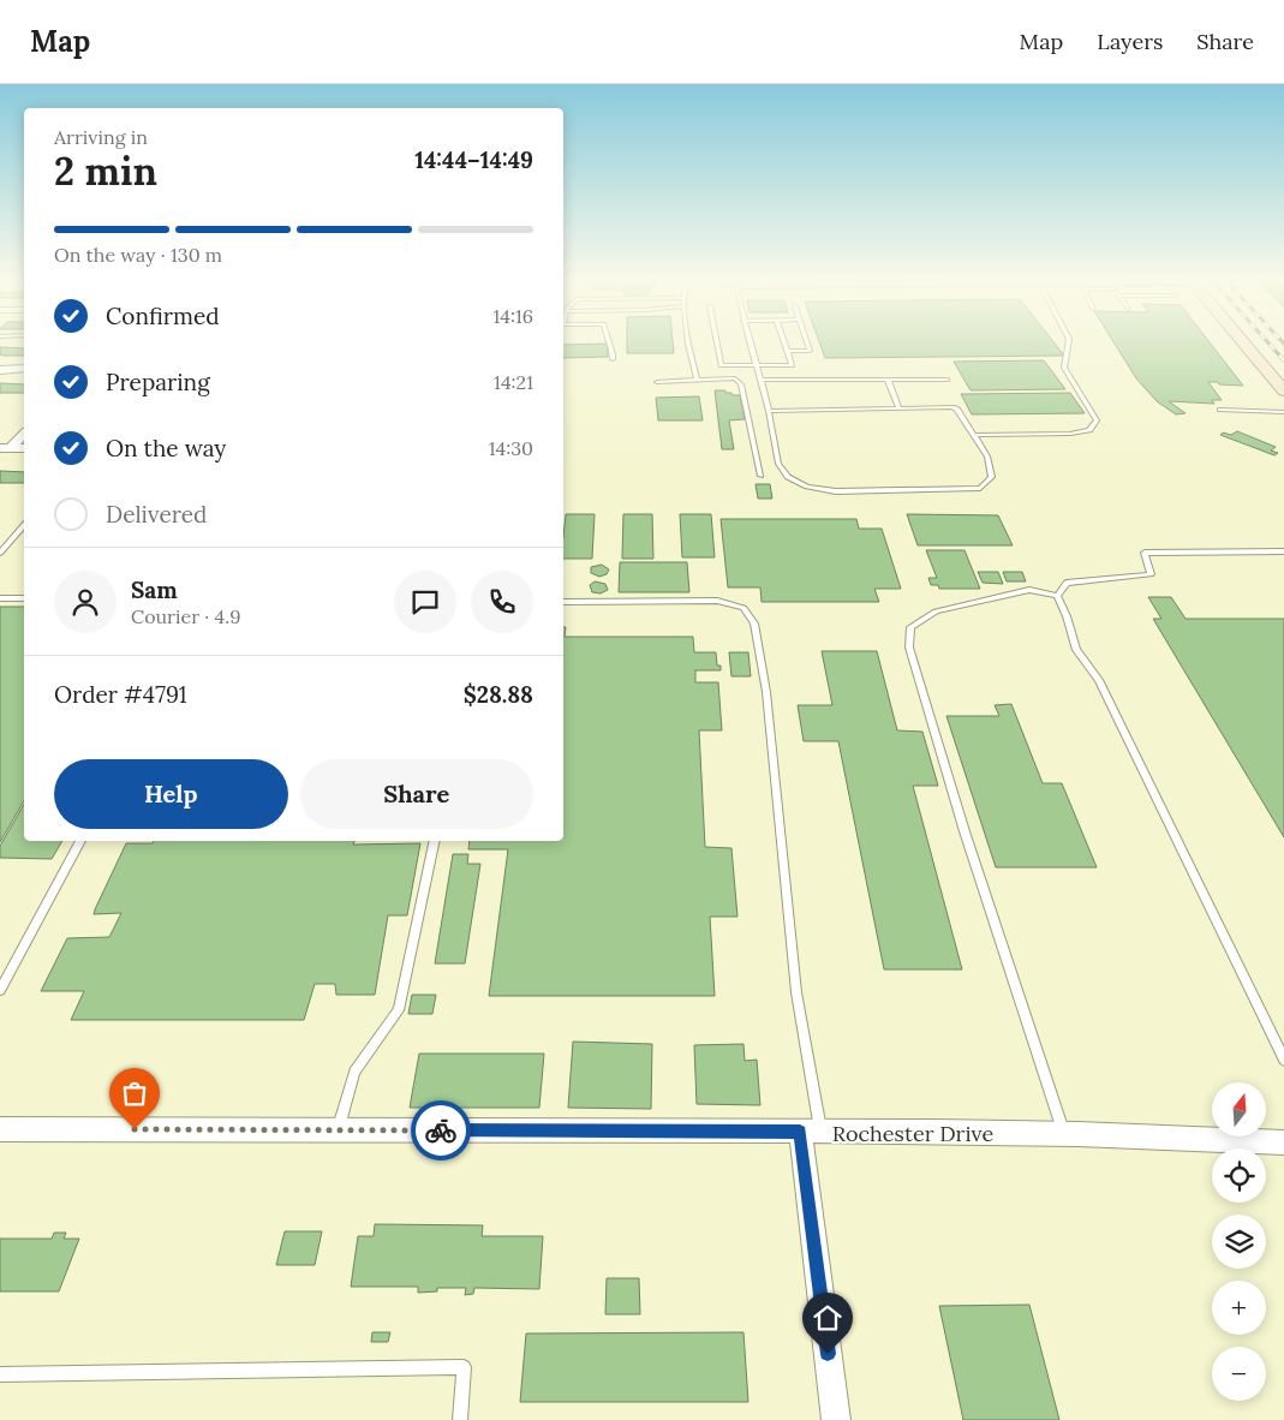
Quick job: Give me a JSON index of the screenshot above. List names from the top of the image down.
{
  "streets": {
    "street": ["Rochester Drive"]
  },
  "north": "top",
  "page": {
    "header": "Map",
    "nav": ["Map", "Layers", "Share"],
    "heading": ["2 min", "Arriving in", "14:44–14:49"],
    "panel": [
      "Sam",
      "Courier · 4.9",
      "Order #4791",
      "$28.88"
    ],
    "bar": "On the way · 130 m",
    "list": [
      ["Confirmed", "14:16"],
      ["Preparing", "14:21"],
      ["On the way", "14:30"],
      "Delivered"
    ],
    "buttons": ["Help", "Share"],
    "map_buttons": ["+", "−"]
  }
}
